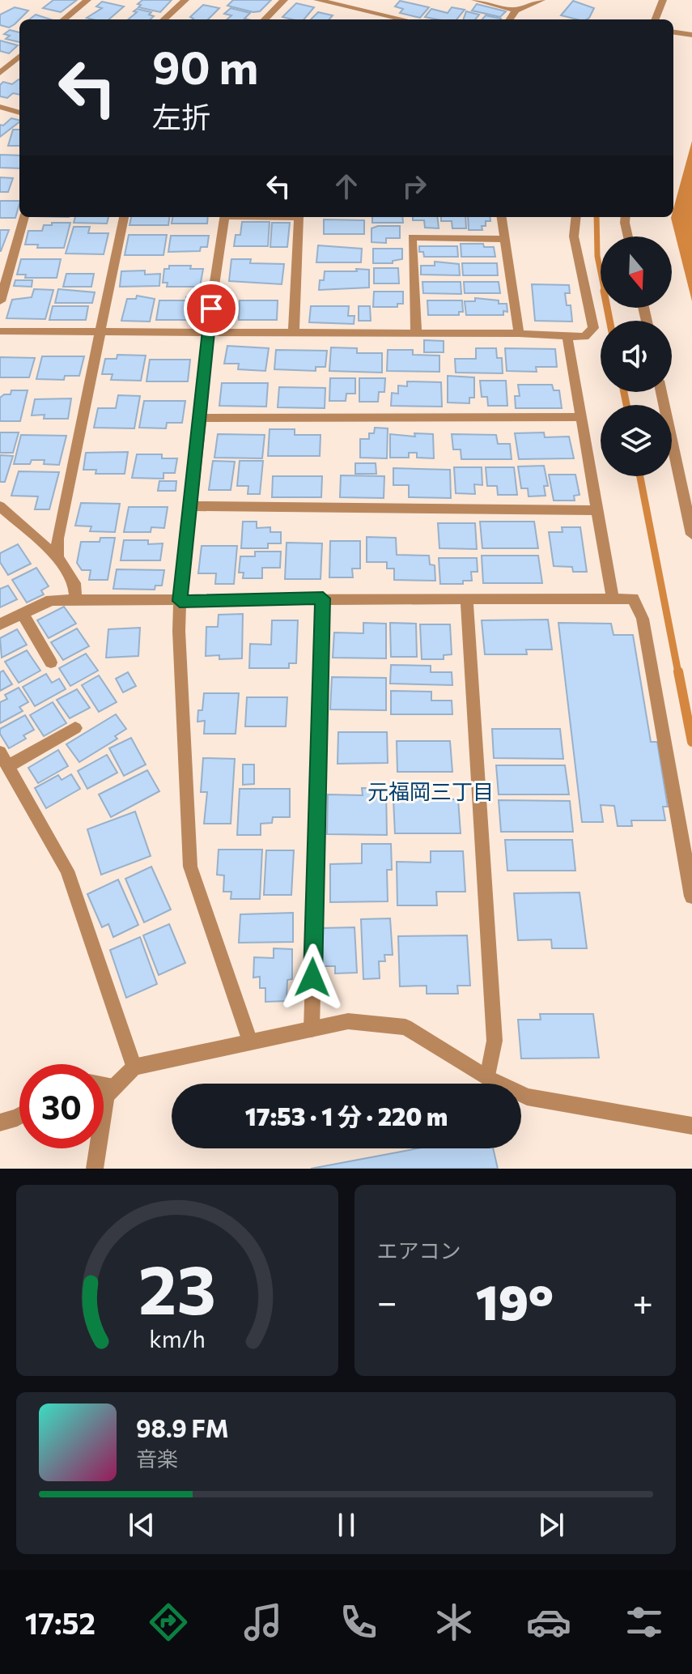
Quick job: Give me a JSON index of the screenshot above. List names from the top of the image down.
{
  "districts": ["元福岡三丁目"],
  "north": "bottom",
  "page": {
    "turn": ["90 m", "左折"],
    "limit": "30",
    "trip": "17:53 · 1 分 · 220 m",
    "tile": "エアコン",
    "heat": ["−", "19°", "+"],
    "song": ["98.9 FM", "音楽"],
    "tabs": "17:52",
    "gauge": ["23", "km/h"]
  }
}
